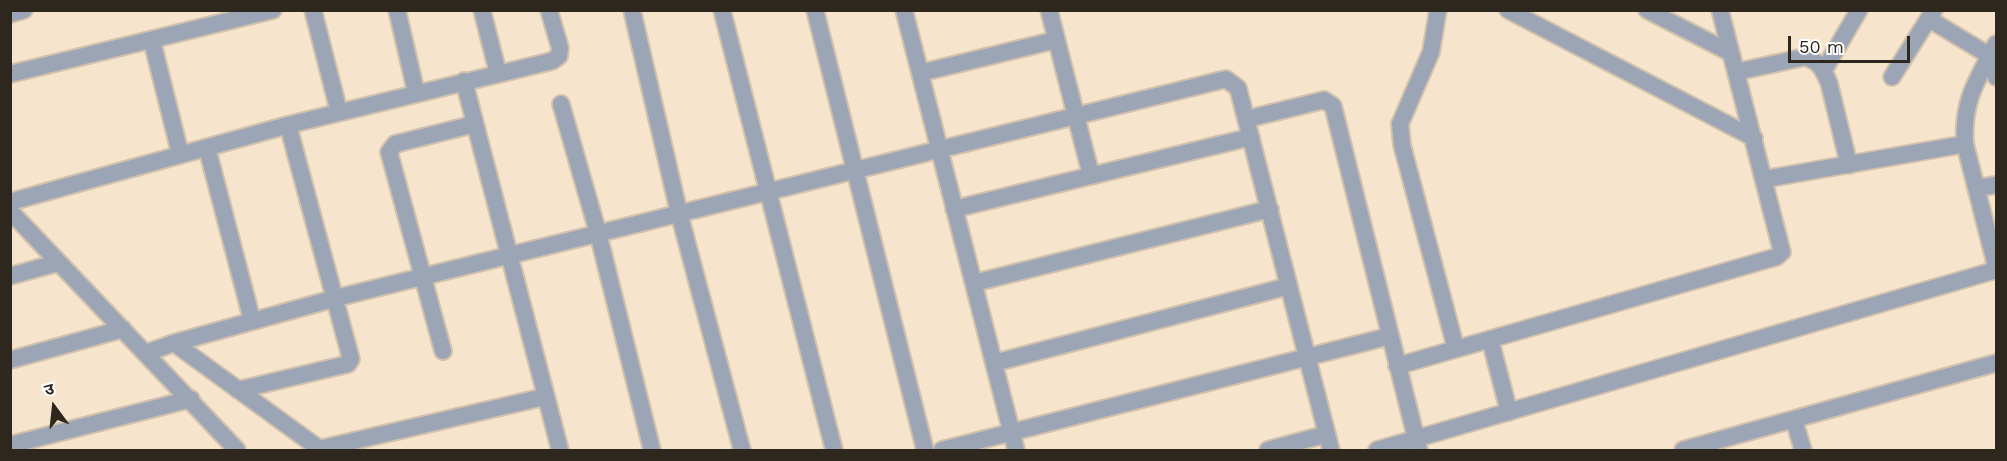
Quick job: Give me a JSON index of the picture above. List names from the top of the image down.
{
  "scale_bar": "50 m",
  "north": "top"
}
